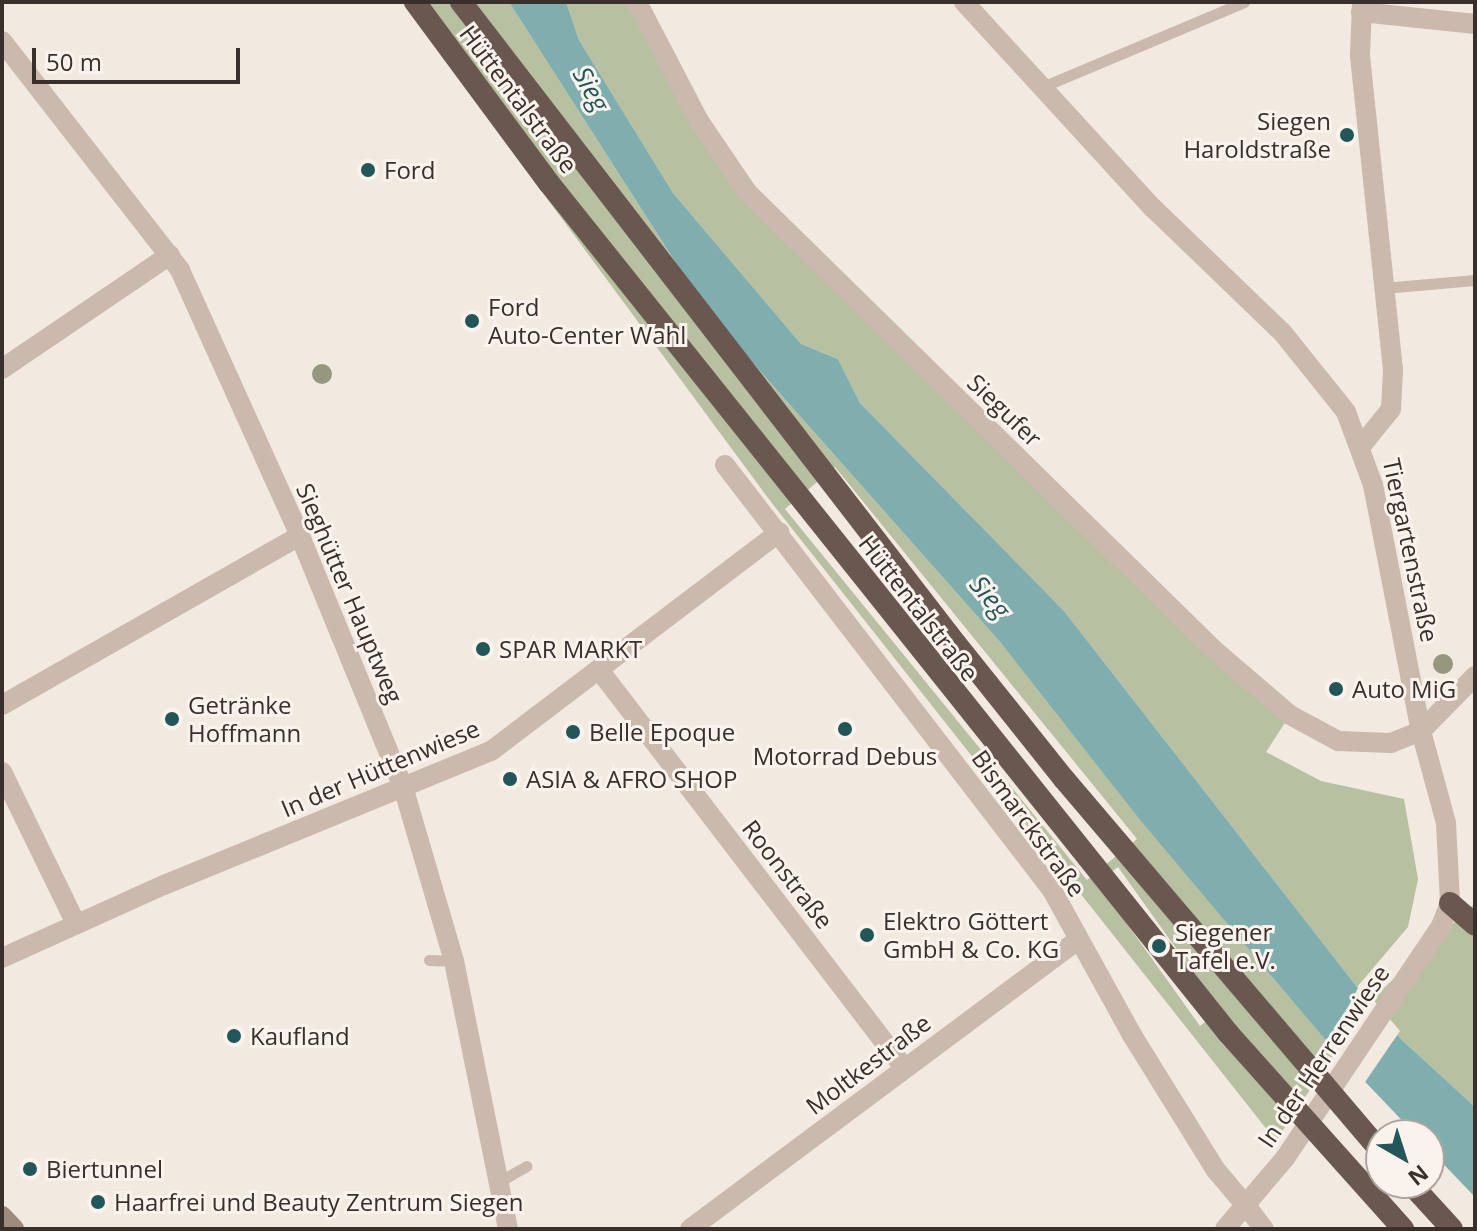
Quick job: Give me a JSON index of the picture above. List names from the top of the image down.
{
  "streets": {
    "highway": ["Hüttentalstraße"],
    "street": [
      "Siegufer",
      "Tiergartenstraße",
      "Sieghütter Hauptweg",
      "In der Hüttenwiese",
      "Bismarckstraße",
      "Roonstraße",
      "In der Herrenwiese",
      "Moltkestraße"
    ]
  },
  "crossings": [
    ["Siegufer", "Tiergartenstraße"],
    ["Tiergartenstraße", "In der Herrenwiese"],
    ["Sieghütter Hauptweg", "In der Hüttenwiese"],
    ["In der Hüttenwiese", "Bismarckstraße"],
    ["In der Hüttenwiese", "Roonstraße"],
    ["Bismarckstraße", "In der Herrenwiese"],
    ["Bismarckstraße", "Moltkestraße"],
    ["Roonstraße", "Moltkestraße"]
  ],
  "water": ["Sieg"],
  "places": [
    "Siegen Haroldstraße",
    "Ford",
    "Ford Auto-Center Wahl",
    "SPAR MARKT",
    "Auto MiG",
    "Getränke Hoffmann",
    "Motorrad Debus",
    "Belle Epoque",
    "ASIA & AFRO SHOP",
    "Elektro Göttert GmbH & Co. KG",
    "Siegener Tafel e.V.",
    "Kaufland",
    "Biertunnel",
    "Haarfrei und Beauty Zentrum Siegen"
  ],
  "scale_bar": "50 m",
  "north": "bottom right"
}
